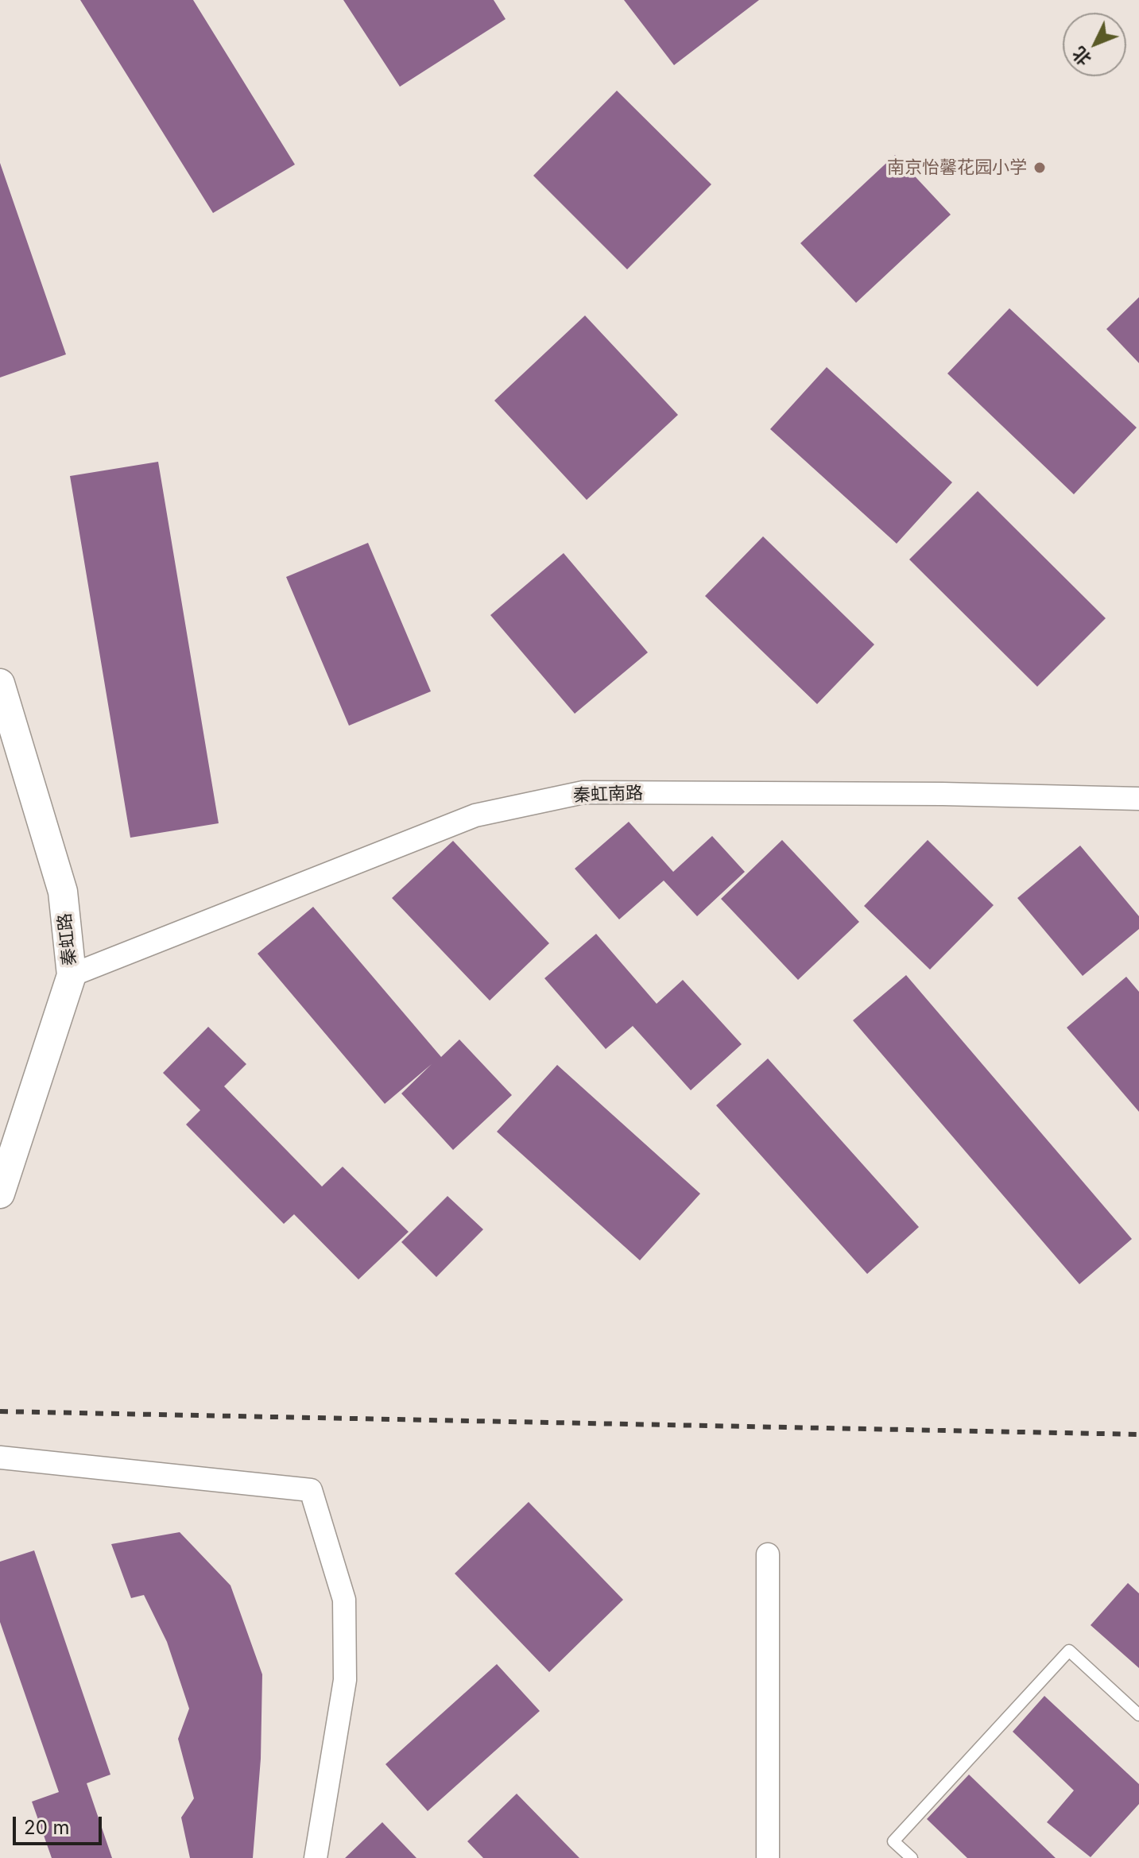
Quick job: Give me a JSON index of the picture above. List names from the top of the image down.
{
  "streets": {
    "street": ["秦虹南路", "秦虹路"]
  },
  "crossings": [
    ["秦虹南路", "秦虹路"]
  ],
  "places": ["南京怡馨花园小学"],
  "scale_bar": "20 m",
  "north": "bottom left"
}
